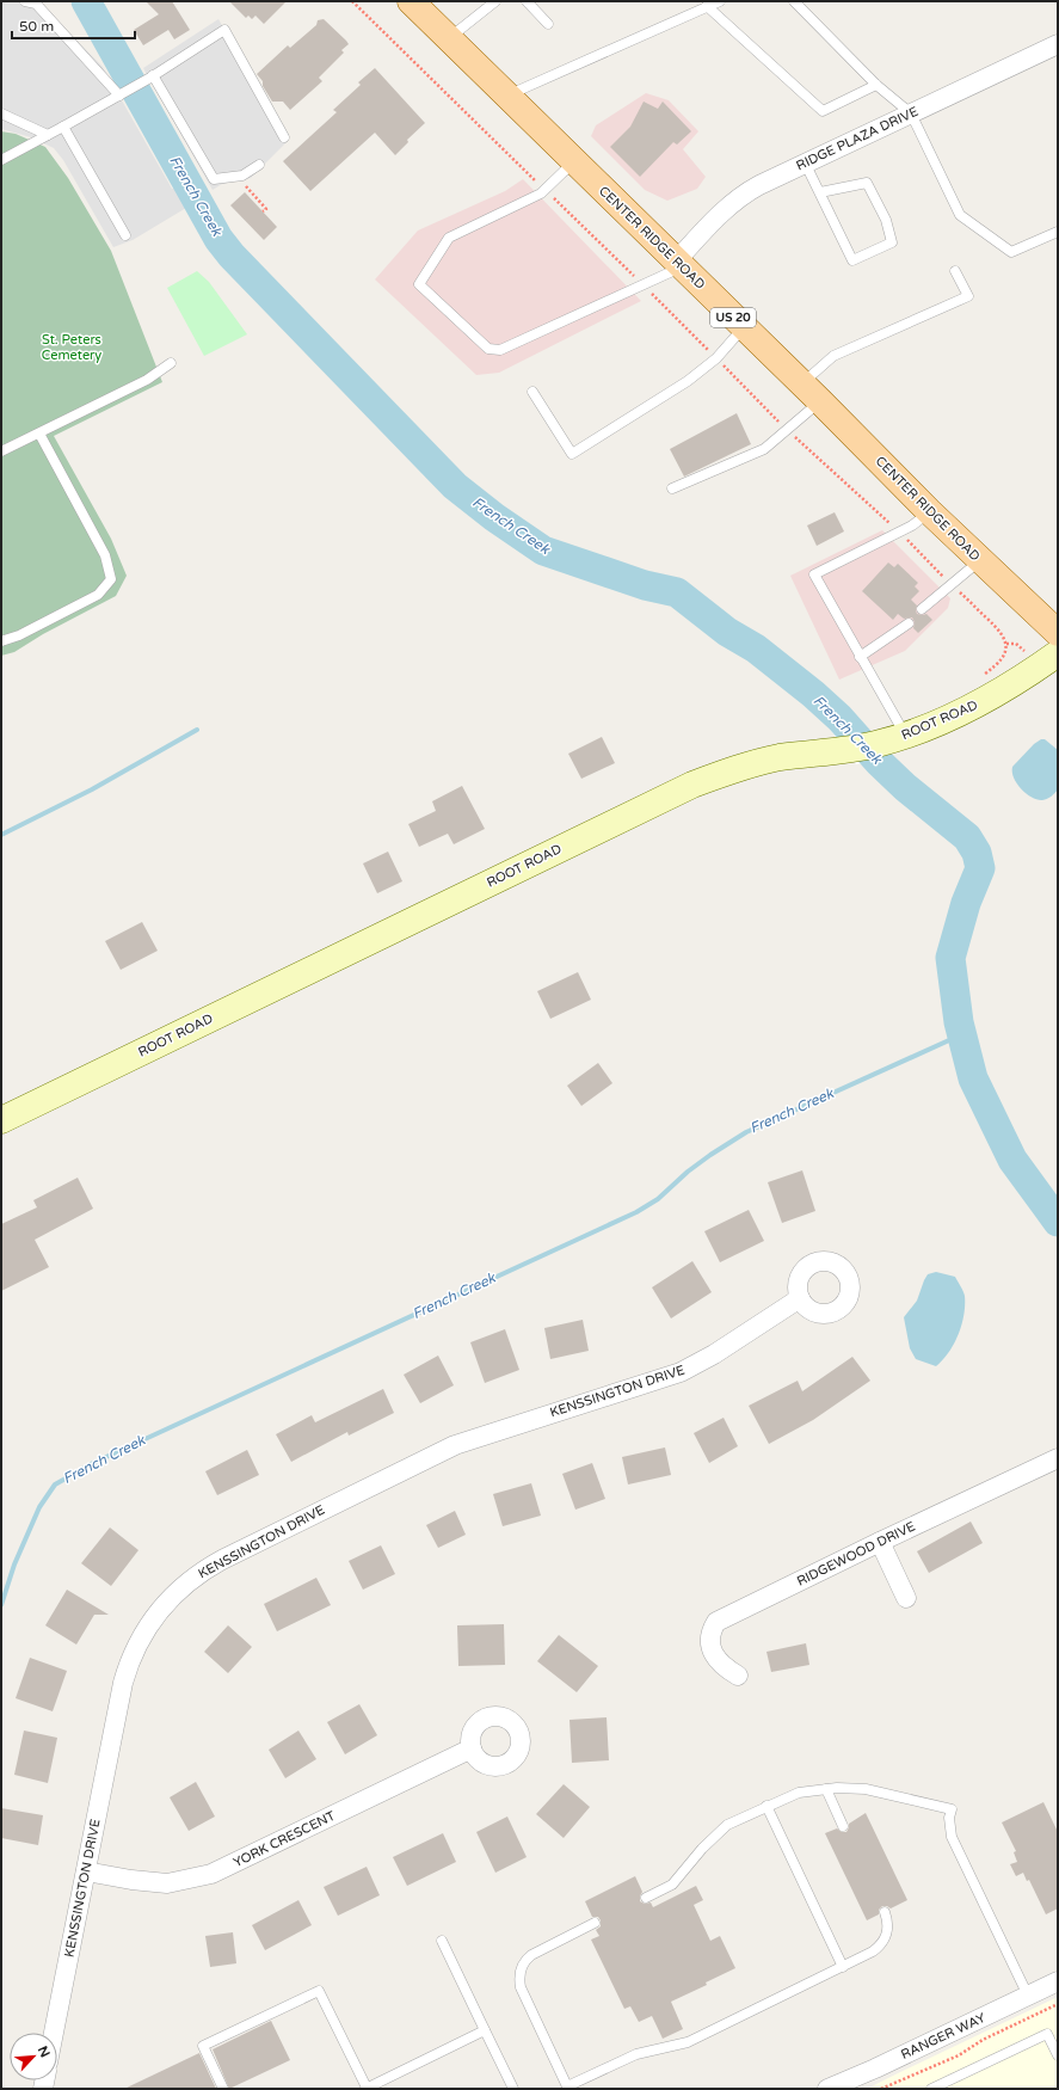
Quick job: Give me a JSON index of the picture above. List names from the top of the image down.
{
  "streets": {
    "main road": ["CENTER RIDGE ROAD", "US 20"],
    "street": [
      "RIDGE PLAZA DRIVE",
      "ROOT ROAD",
      "KENSSINGTON DRIVE",
      "RIDGEWOOD DRIVE",
      "YORK CRESCENT",
      "RANGER WAY"
    ]
  },
  "crossings": [
    ["RIDGE PLAZA DRIVE", "CENTER RIDGE ROAD"],
    ["KENSSINGTON DRIVE", "YORK CRESCENT"]
  ],
  "water": ["French Creek"],
  "parks": ["St. Peters Cemetery"],
  "scale_bar": "50 m",
  "north": "top right"
}
